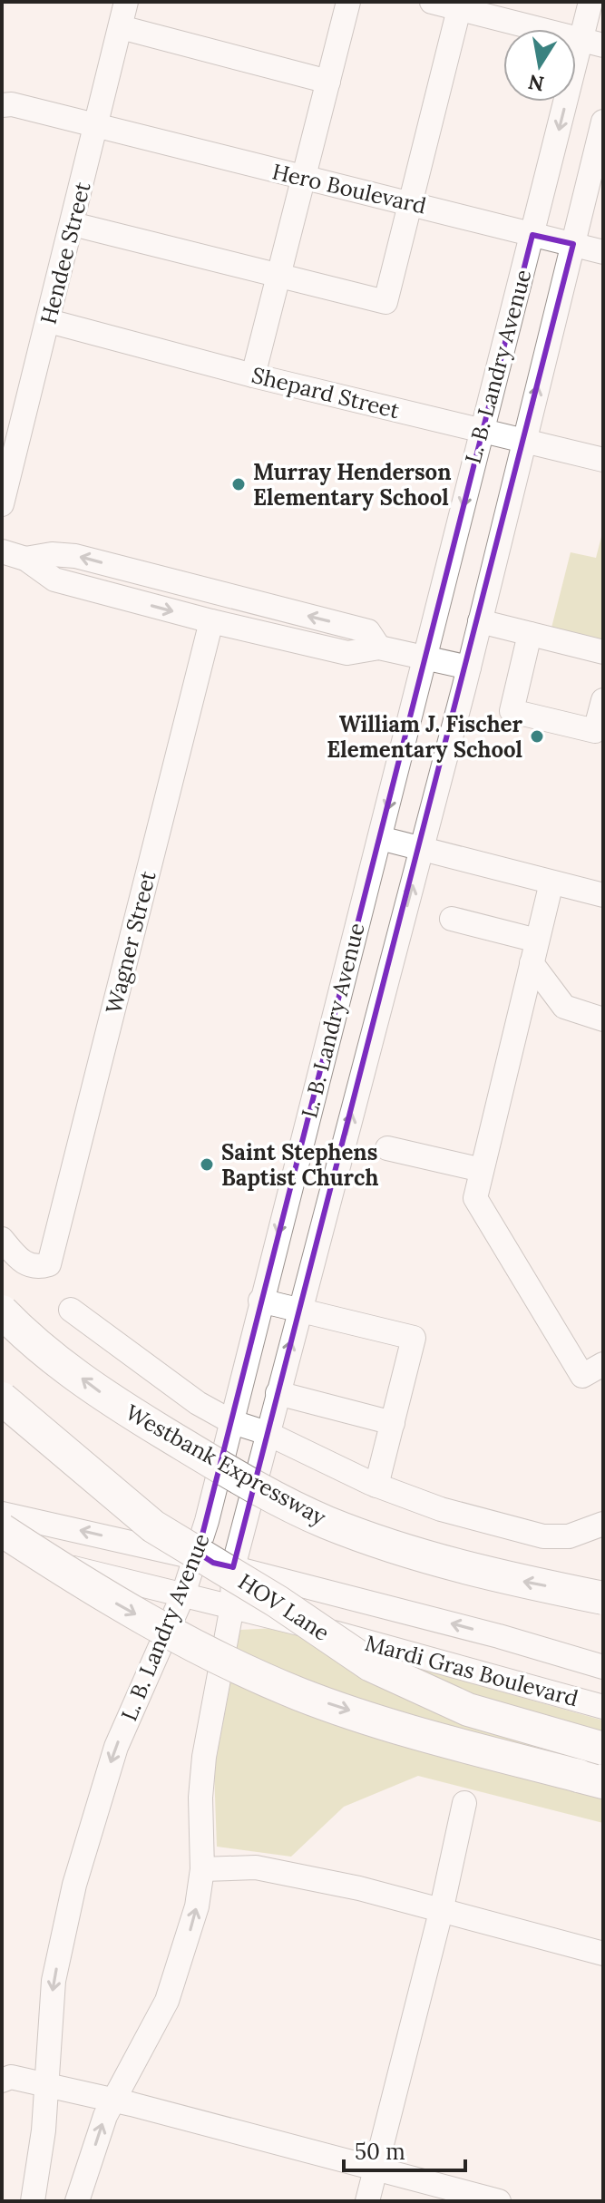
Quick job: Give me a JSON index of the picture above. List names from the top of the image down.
{
  "streets": {
    "highway": ["Westbank Expressway", "HOV Lane"],
    "street": [
      "Hero Boulevard",
      "Hendee Street",
      "L. B. Landry Avenue",
      "Shepard Street",
      "Wagner Street",
      "Mardi Gras Boulevard"
    ]
  },
  "crossings": [
    ["Hero Boulevard", "Hendee Street"],
    ["Hero Boulevard", "L. B. Landry Avenue"],
    ["Hendee Street", "Shepard Street"],
    ["L. B. Landry Avenue", "Shepard Street"],
    ["L. B. Landry Avenue", "Mardi Gras Boulevard"]
  ],
  "places": ["Murray Henderson Elementary School", "William J. Fischer Elementary School", "Saint Stephens Baptist Church"],
  "scale_bar": "50 m",
  "north": "bottom"
}
